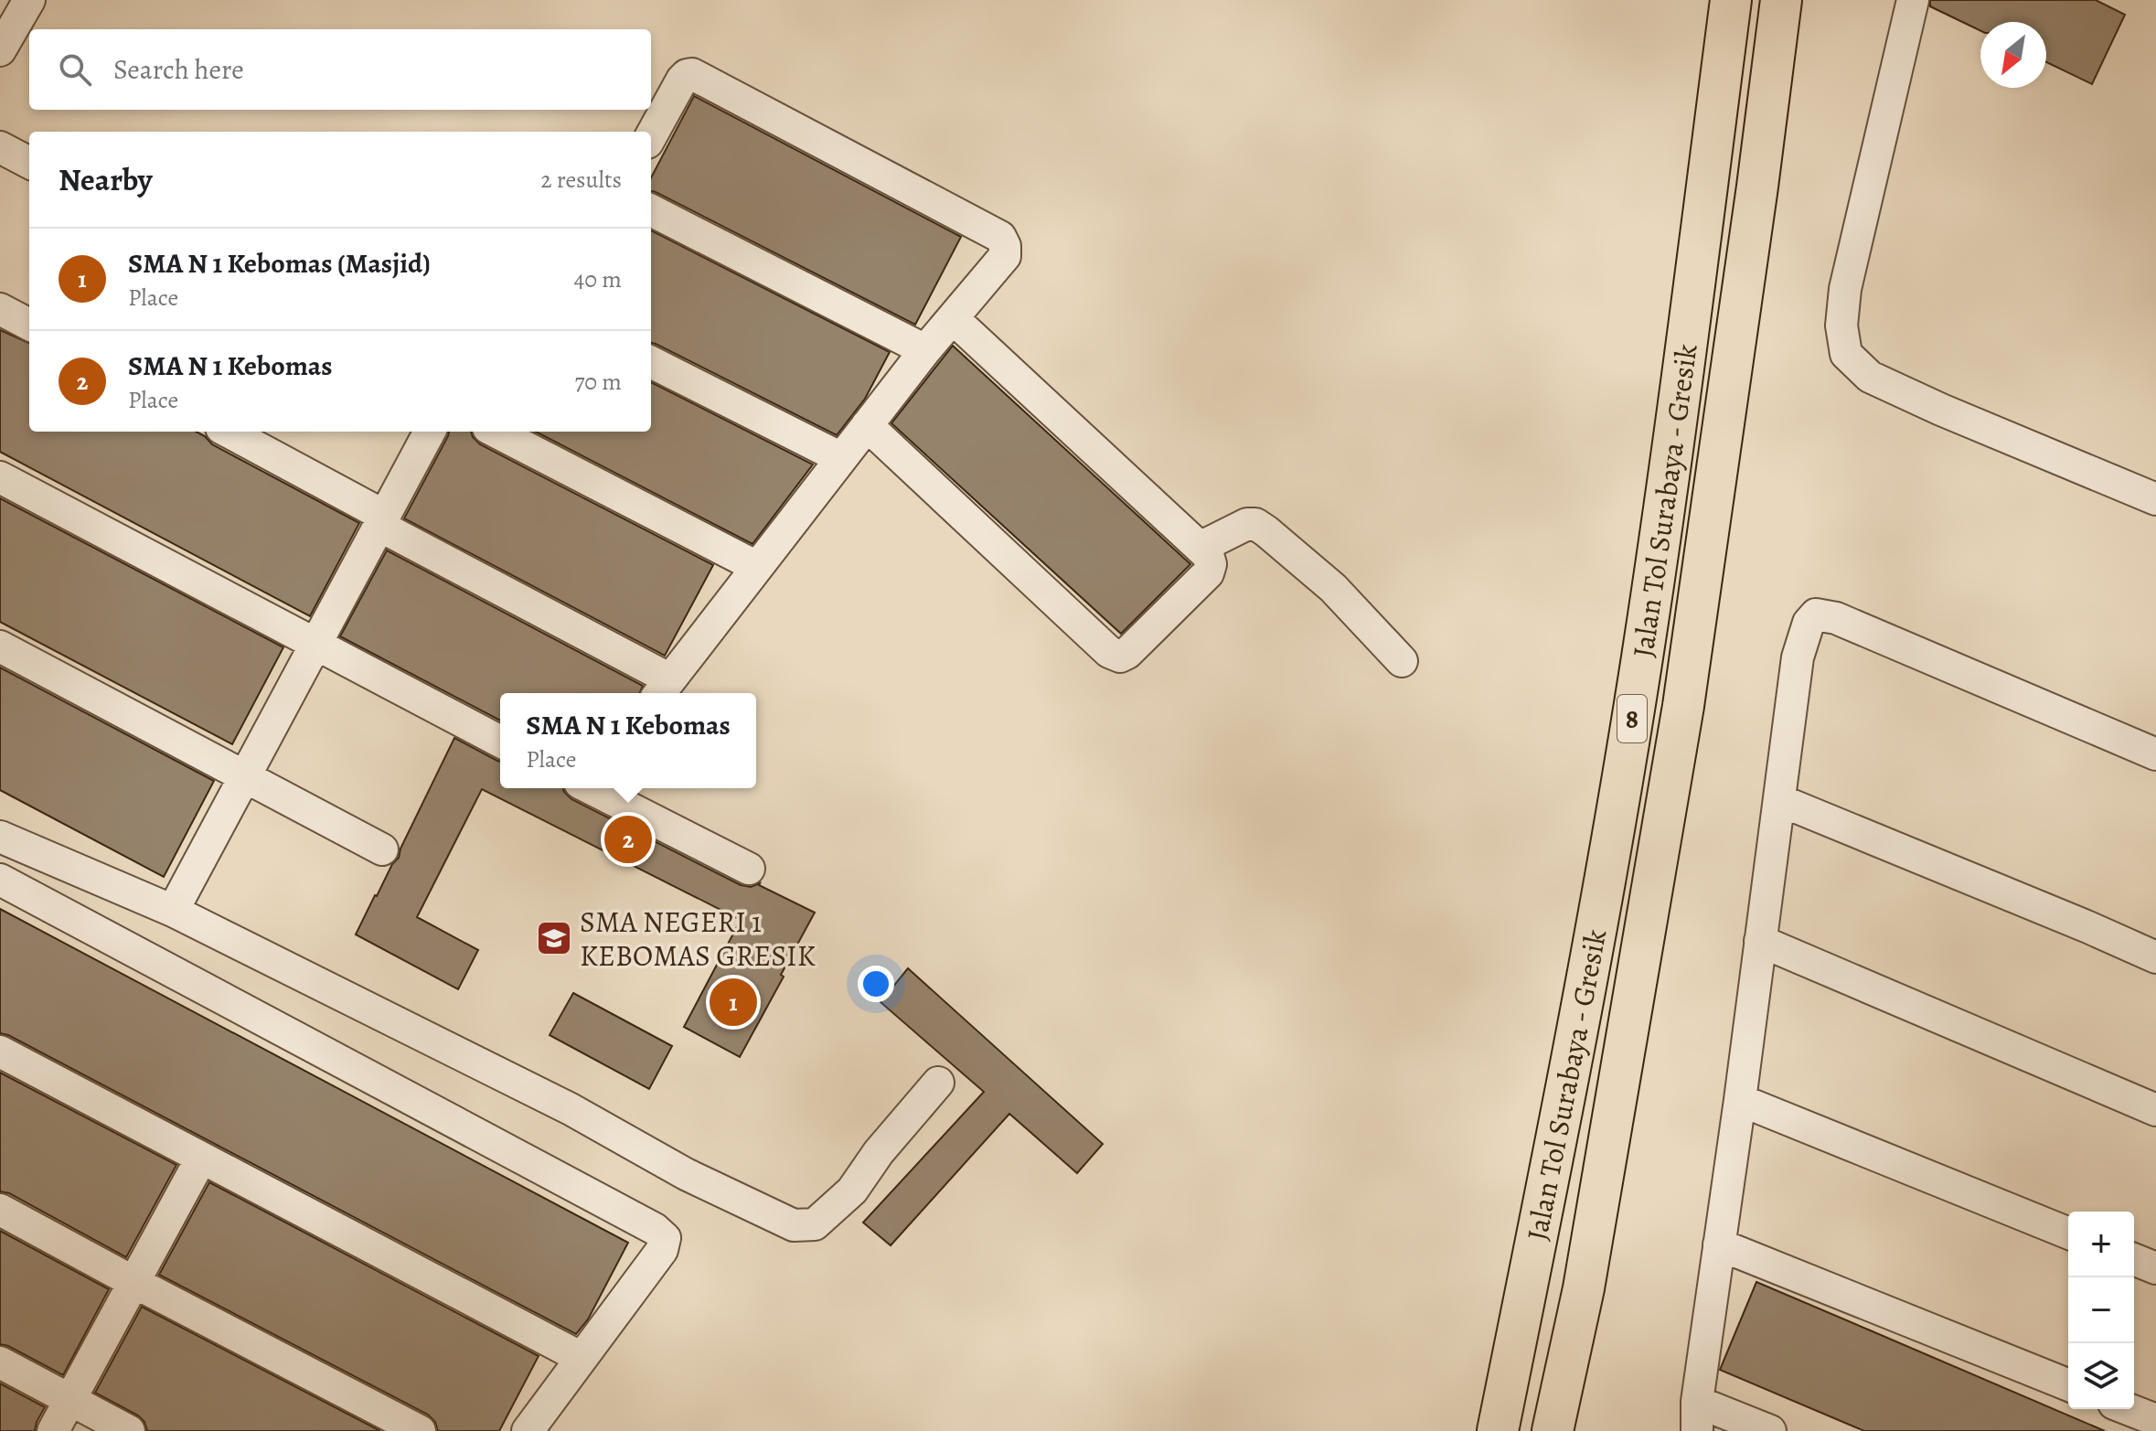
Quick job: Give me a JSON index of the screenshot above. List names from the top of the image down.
{
  "streets": {
    "highway": ["Jalan Tol Surabaya - Gresik", "8"]
  },
  "places": {
    "school or university": ["SMA NEGERI 1 KEBOMAS GRESIK"]
  },
  "north": "bottom left",
  "page": {
    "search": "Search here",
    "heading": ["Nearby", "2 results"],
    "list": [
      {
        "mark": "1",
        "name": "SMA N 1 Kebomas (Masjid)",
        "note": "Place",
        "value": "40 m"
      },
      {
        "mark": "2",
        "name": "SMA N 1 Kebomas",
        "note": "Place",
        "value": "70 m"
      }
    ],
    "popup": ["SMA N 1 Kebomas", "Place"],
    "pins": ["2", "1"],
    "map_buttons": ["+", "−"]
  }
}
